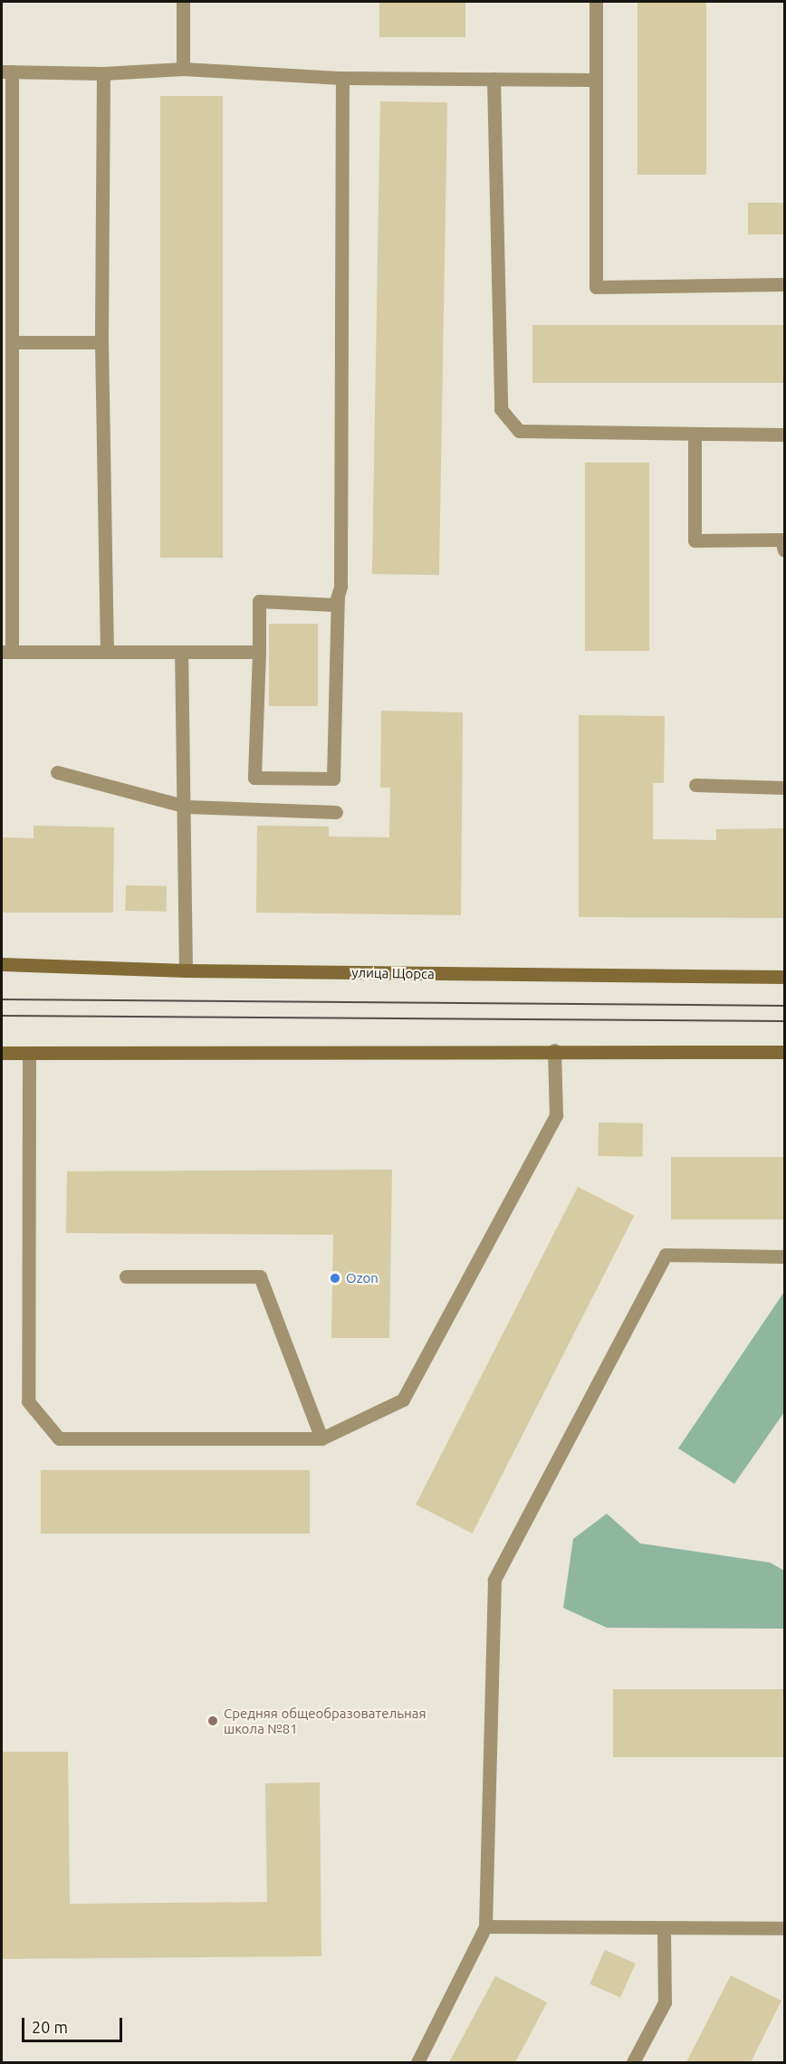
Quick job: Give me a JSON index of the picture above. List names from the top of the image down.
{
  "streets": {
    "main road": ["улица Щорса"]
  },
  "places": ["Ozon", "Средняя общеобразовательная школа №81"],
  "scale_bar": "20 m"
}
